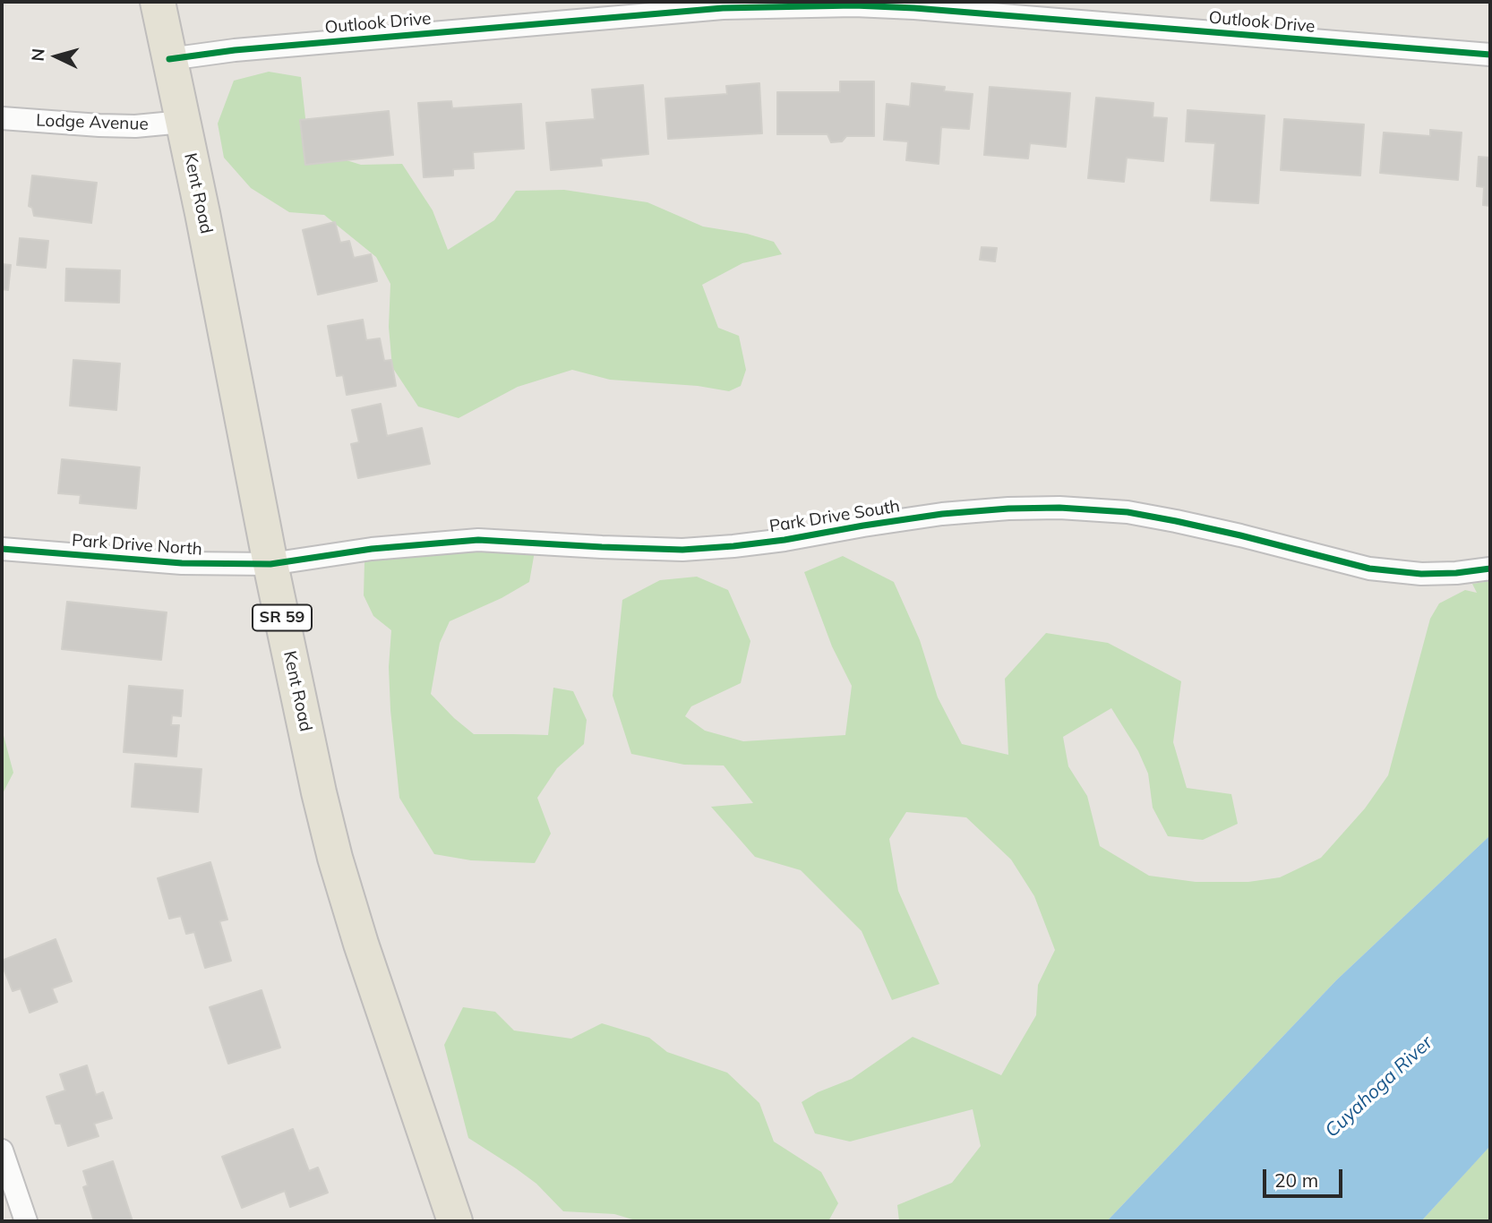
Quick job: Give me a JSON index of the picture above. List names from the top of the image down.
{
  "streets": {
    "main road": ["Kent Road", "SR 59"],
    "street": [
      "Outlook Drive",
      "Lodge Avenue",
      "Park Drive South",
      "Park Drive North"
    ]
  },
  "crossings": [
    ["Outlook Drive", "Kent Road"],
    ["Lodge Avenue", "Kent Road"],
    ["Kent Road", "Park Drive South"],
    ["Kent Road", "Park Drive North"],
    ["Park Drive South", "Park Drive North"]
  ],
  "water": ["Cuyahoga River"],
  "scale_bar": "20 m",
  "north": "left"
}
